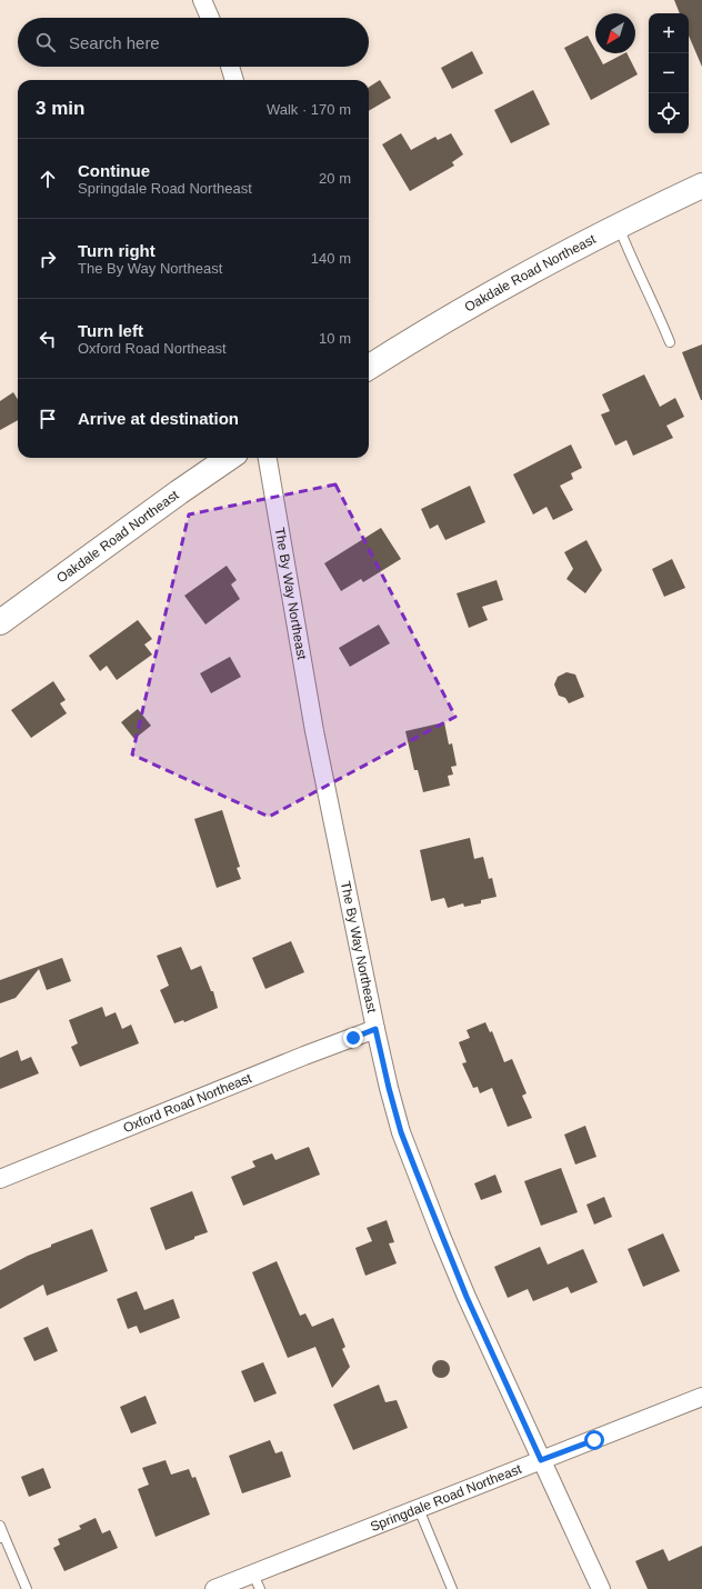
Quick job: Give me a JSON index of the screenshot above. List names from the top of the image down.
{
  "streets": {
    "street": [
      "Oakdale Road Northeast",
      "The By Way Northeast",
      "Oxford Road Northeast",
      "Springdale Road Northeast"
    ]
  },
  "crossings": [
    ["The By Way Northeast", "Oxford Road Northeast"],
    ["The By Way Northeast", "Springdale Road Northeast"]
  ],
  "north": "bottom left",
  "page": {
    "map_buttons": ["+", "−"],
    "search": "Search here",
    "heading": ["3 min", "Walk · 170 m"],
    "list": [
      ["Continue", "Springdale Road Northeast", "20 m"],
      ["Turn right", "The By Way Northeast", "140 m"],
      ["Turn left", "Oxford Road Northeast", "10 m"],
      "Arrive at destination"
    ]
  }
}
